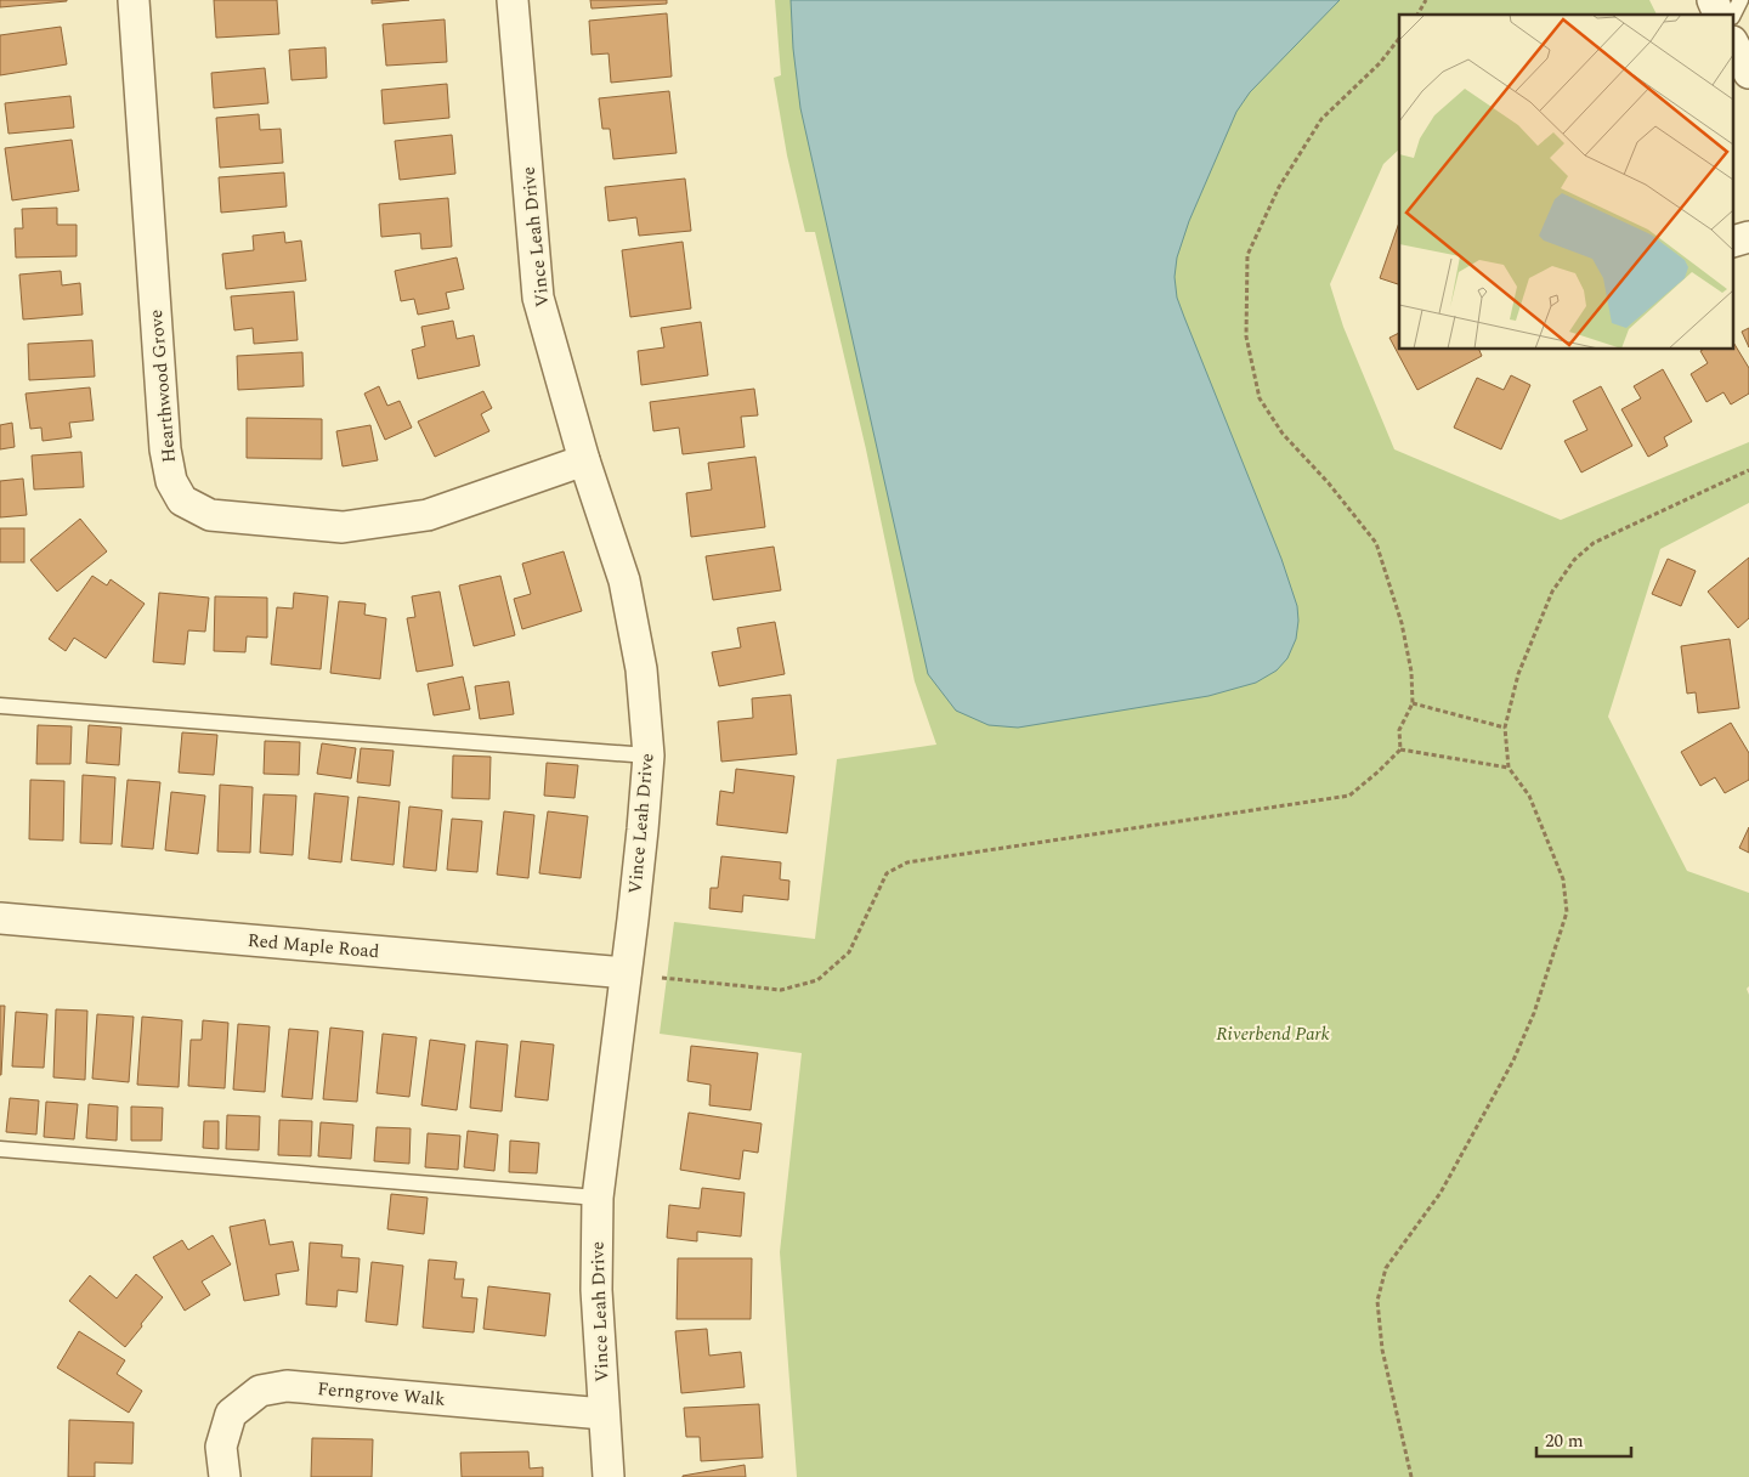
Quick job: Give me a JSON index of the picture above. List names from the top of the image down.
{
  "streets": {
    "street": [
      "Vince Leah Drive",
      "Hearthwood Grove",
      "Red Maple Road",
      "Ferngrove Walk"
    ]
  },
  "crossings": [
    ["Vince Leah Drive", "Hearthwood Grove"],
    ["Vince Leah Drive", "Red Maple Road"],
    ["Vince Leah Drive", "Ferngrove Walk"]
  ],
  "parks": ["Riverbend Park"],
  "scale_bar": "20 m"
}
